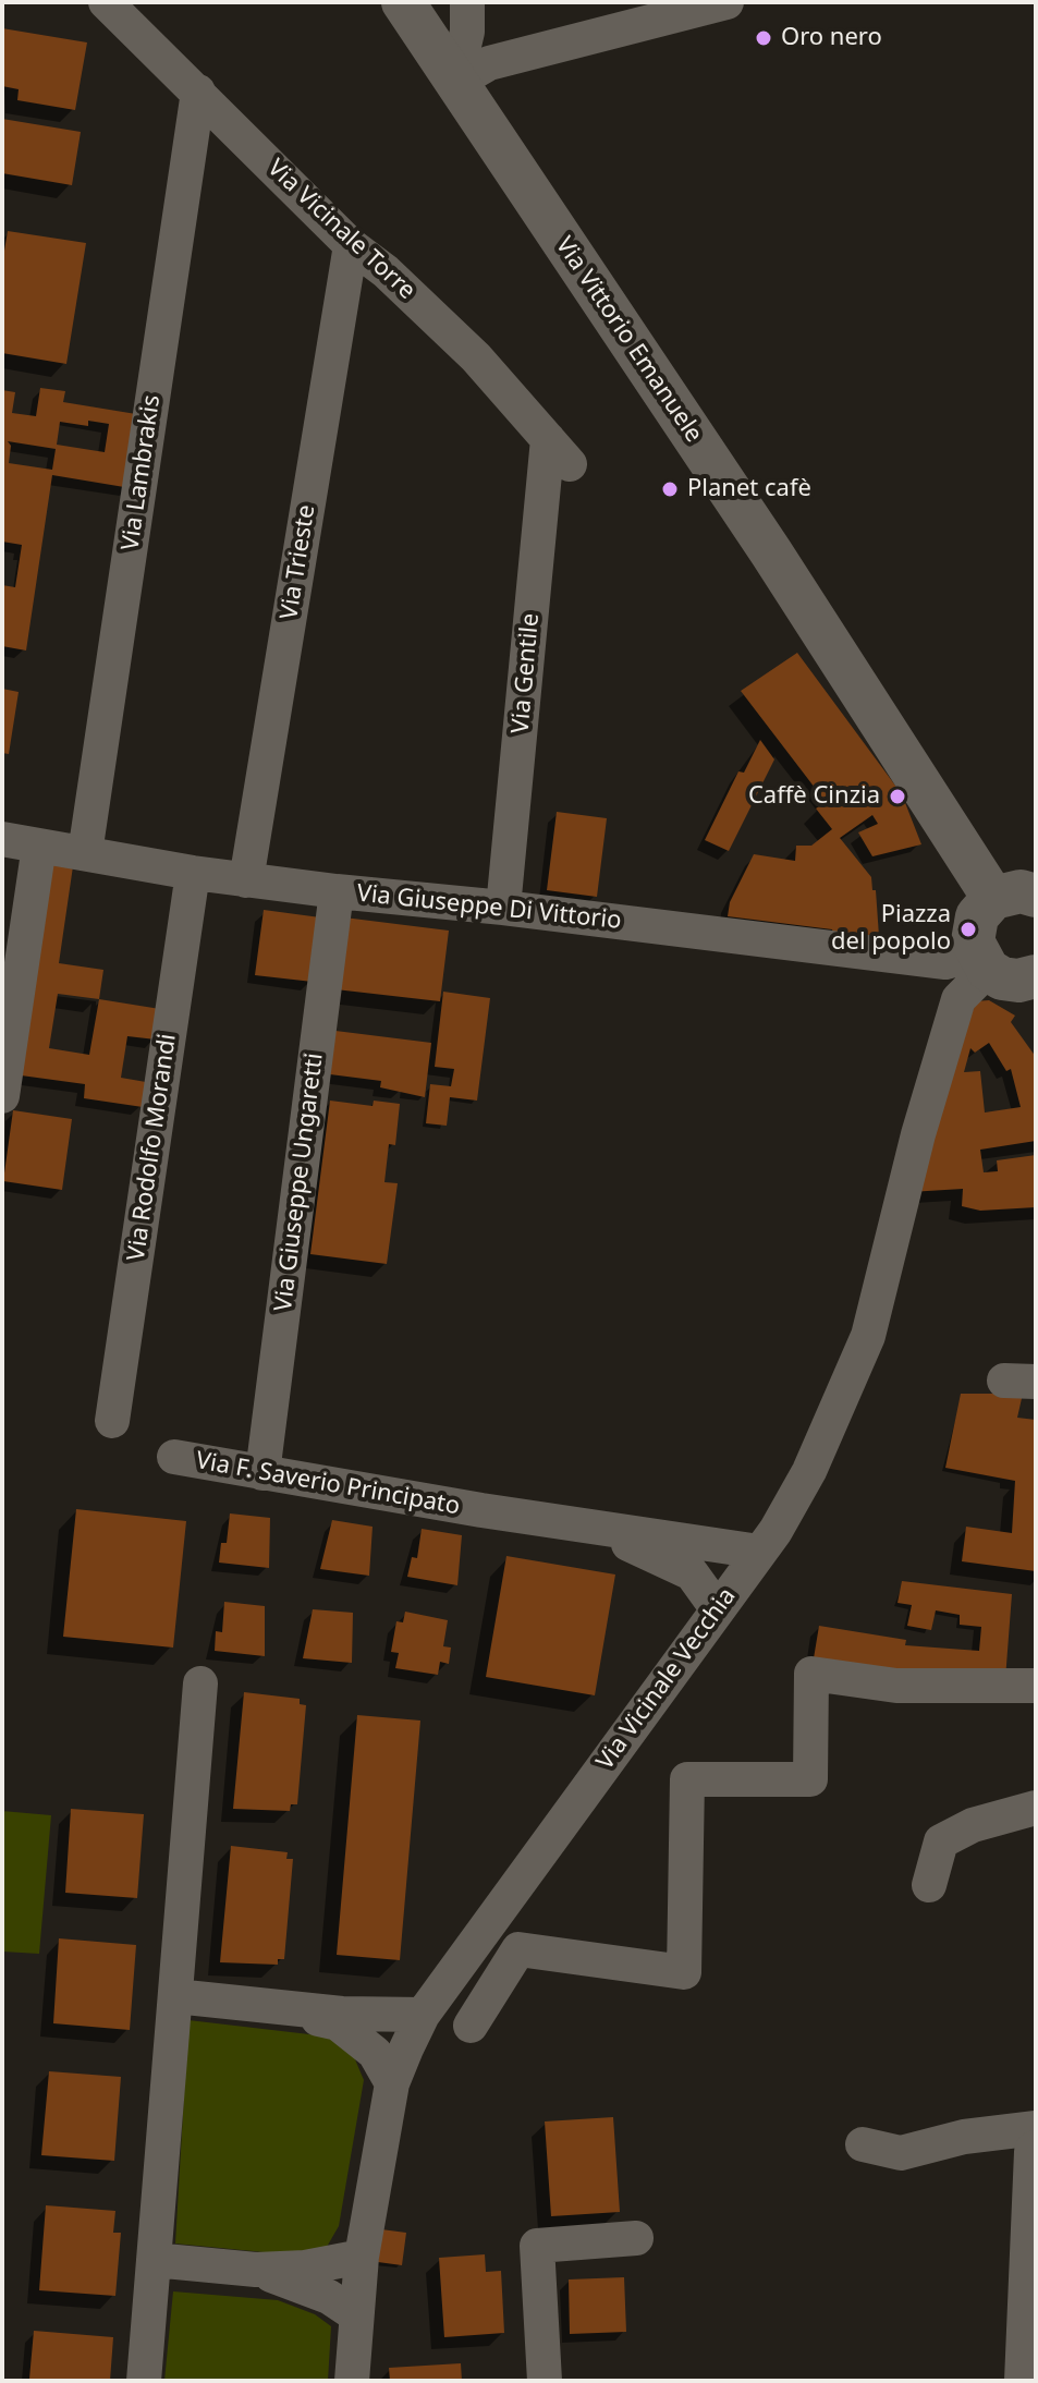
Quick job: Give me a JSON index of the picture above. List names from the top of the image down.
{
  "streets": {
    "street": [
      "Via Vicinale Torre",
      "Via Vittorio Emanuele",
      "Via Lambrakis",
      "Via Trieste",
      "Via Gentile",
      "Via Giuseppe Di Vittorio",
      "Via Rodolfo Morandi",
      "Via Giuseppe Ungaretti",
      "Via F. Saverio Principato",
      "Via Vicinale Vecchia"
    ]
  },
  "crossings": [
    ["Via Vicinale Torre", "Via Lambrakis"],
    ["Via Vicinale Torre", "Via Trieste"],
    ["Via Vicinale Torre", "Via Gentile"],
    ["Via Lambrakis", "Via Giuseppe Di Vittorio"],
    ["Via Trieste", "Via Giuseppe Di Vittorio"],
    ["Via Gentile", "Via Giuseppe Di Vittorio"],
    ["Via Giuseppe Di Vittorio", "Via Rodolfo Morandi"],
    ["Via Giuseppe Di Vittorio", "Via Giuseppe Ungaretti"],
    ["Via Giuseppe Di Vittorio", "Via Vicinale Vecchia"],
    ["Via Giuseppe Ungaretti", "Via F. Saverio Principato"]
  ],
  "places": [
    "Oro nero",
    "Planet cafè",
    "Caffè Cinzia",
    "Piazza del popolo"
  ]
}
